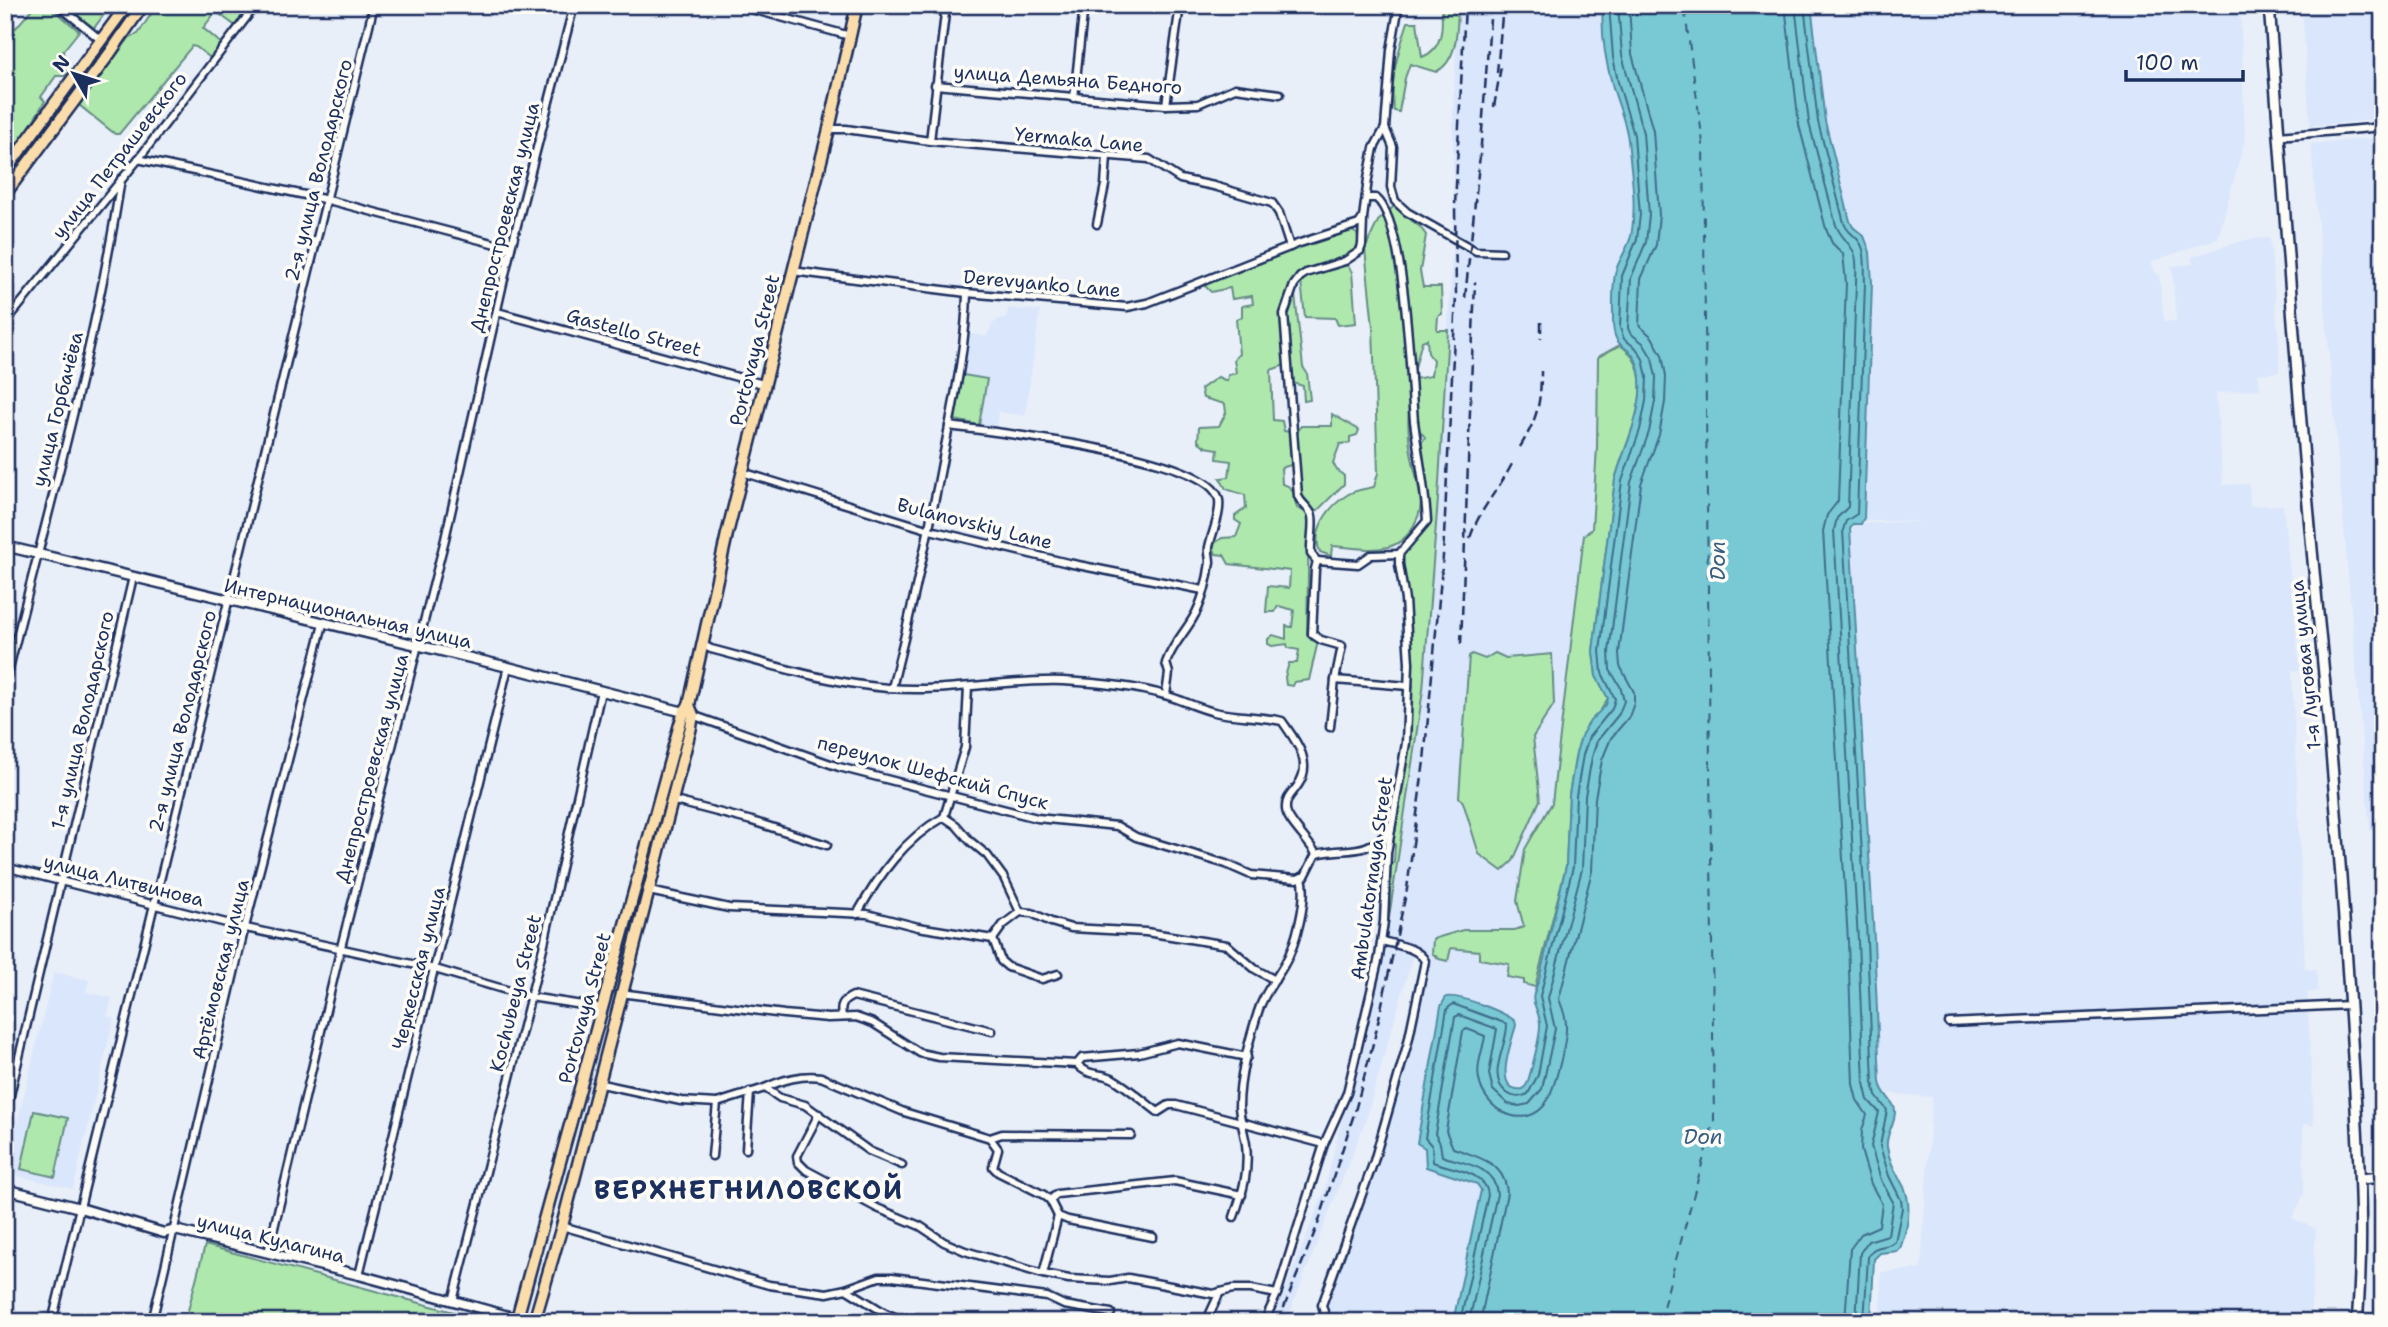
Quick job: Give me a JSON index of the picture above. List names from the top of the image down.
{
  "streets": {
    "main road": ["Portovaya Street", "1-я Луговая улица"],
    "street": [
      "улица Демьяна Бедного",
      "Yermaka Lane",
      "улица Петрашевского",
      "2-я улица Володарского",
      "Днепростроевская улица",
      "Derevyanko Lane",
      "Gastello Street",
      "улица Горбачёва",
      "Bulanovskiy Lane",
      "Интернациональная улица",
      "1-я улица Володарского",
      "переулок Шефский Спуск",
      "Ambulatornaya Street",
      "улица Литвинова",
      "Черкесская улица",
      "Артёмовская улица",
      "Kochubeya Street",
      "улица Кулагина"
    ]
  },
  "crossings": [
    ["Yermaka Lane", "Derevyanko Lane"],
    ["Yermaka Lane", "Portovaya Street"],
    ["улица Петрашевского", "улица Горбачёва"],
    ["2-я улица Володарского", "Интернациональная улица"],
    ["2-я улица Володарского", "улица Литвинова"],
    ["2-я улица Володарского", "улица Кулагина"],
    ["Днепростроевская улица", "Gastello Street"],
    ["Днепростроевская улица", "Интернациональная улица"],
    ["Днепростроевская улица", "улица Литвинова"],
    ["Днепростроевская улица", "улица Кулагина"],
    ["Derevyanko Lane", "Portovaya Street"],
    ["Gastello Street", "Portovaya Street"],
    ["Portovaya Street", "Bulanovskiy Lane"],
    ["Portovaya Street", "Интернациональная улица"],
    ["Portovaya Street", "переулок Шефский Спуск"],
    ["Portovaya Street", "улица Литвинова"],
    ["Portovaya Street", "улица Кулагина"],
    ["улица Горбачёва", "Интернациональная улица"],
    ["Интернациональная улица", "1-я улица Володарского"],
    ["Интернациональная улица", "переулок Шефский Спуск"],
    ["Интернациональная улица", "Черкесская улица"],
    ["Интернациональная улица", "Артёмовская улица"],
    ["Интернациональная улица", "Kochubeya Street"],
    ["1-я улица Володарского", "улица Литвинова"],
    ["улица Литвинова", "Черкесская улица"],
    ["улица Литвинова", "Артёмовская улица"],
    ["улица Литвинова", "Kochubeya Street"],
    ["Черкесская улица", "улица Кулагина"],
    ["Артёмовская улица", "улица Кулагина"],
    ["Kochubeya Street", "улица Кулагина"]
  ],
  "districts": ["ВЕРХНЕГНИЛОВСКОЙ"],
  "water": ["Don"],
  "scale_bar": "100 m",
  "north": "top left"
}
